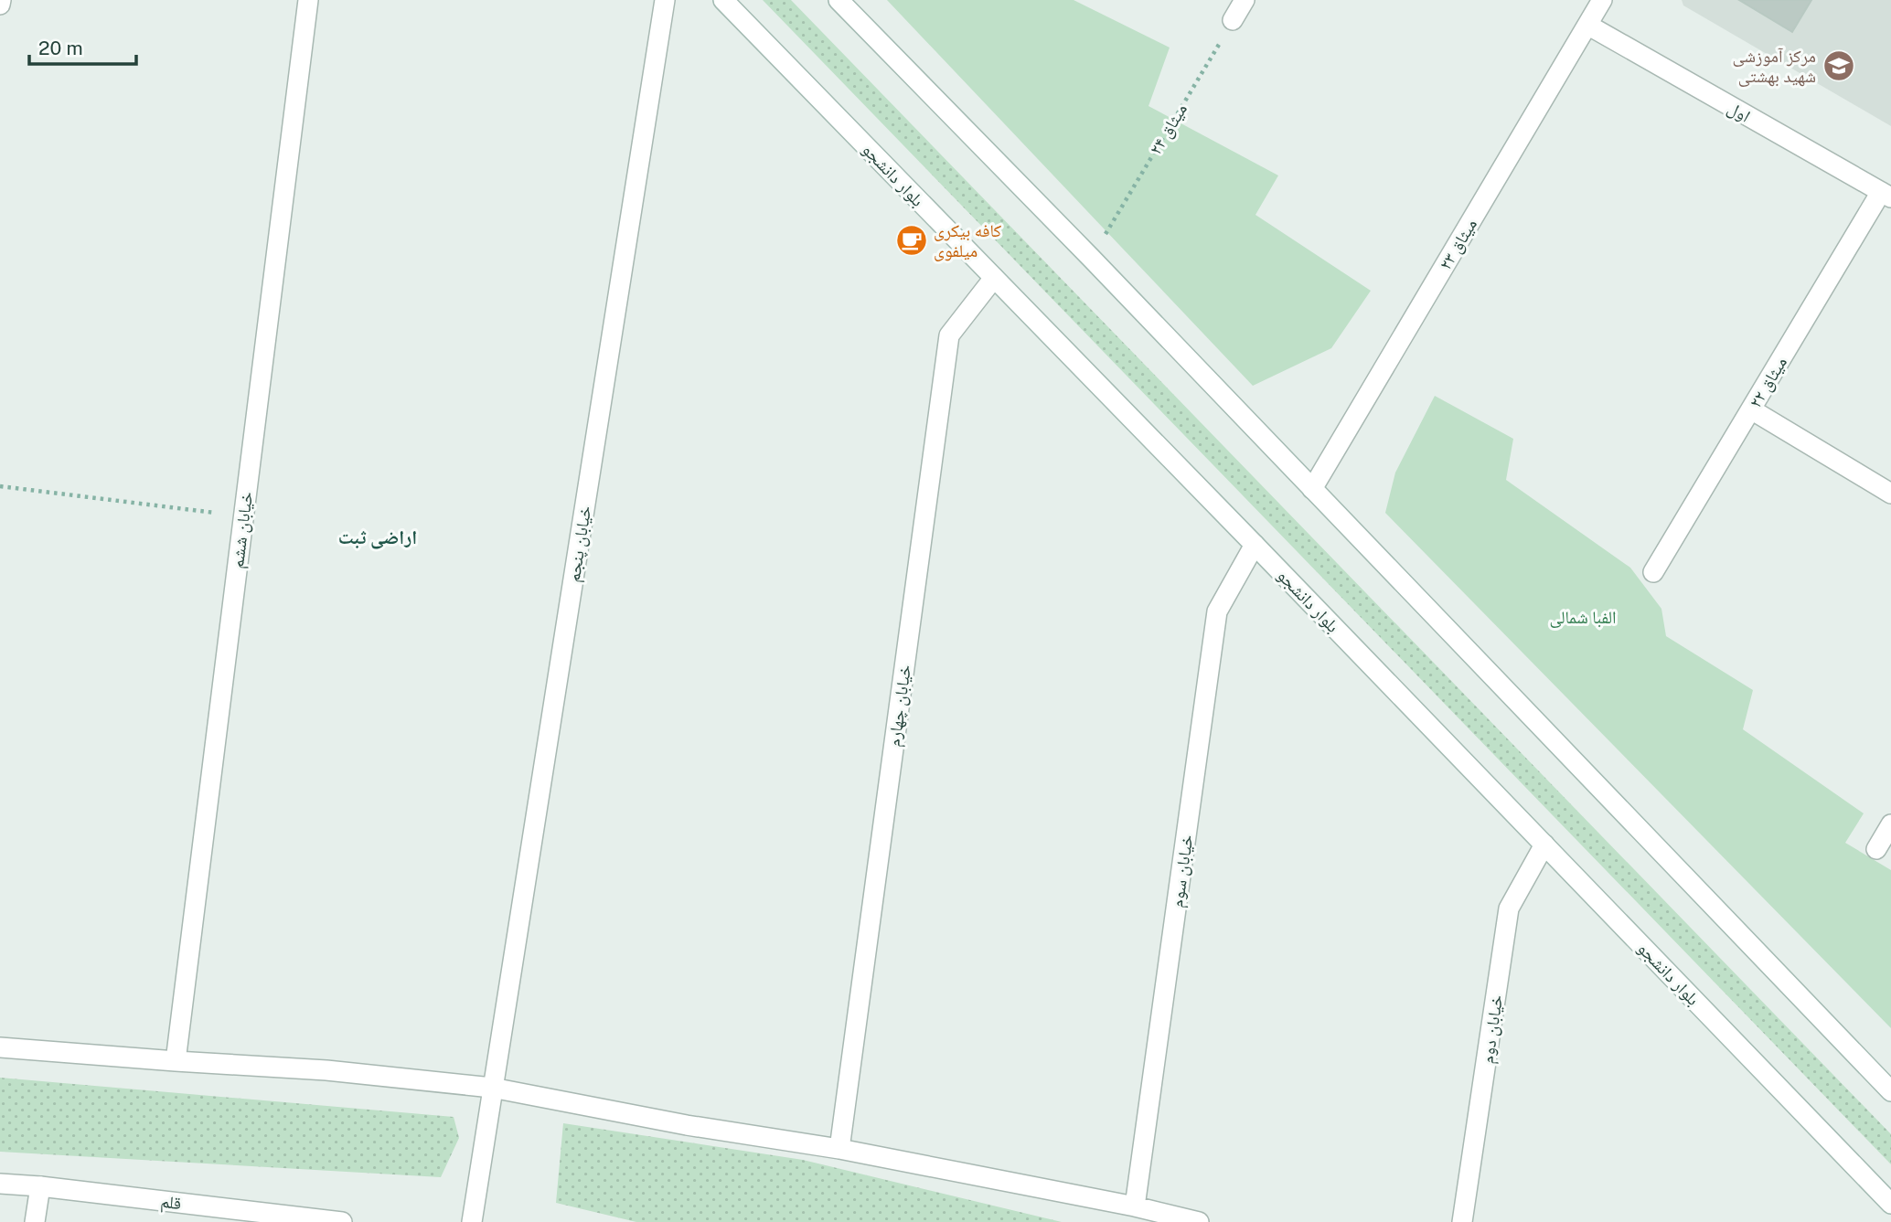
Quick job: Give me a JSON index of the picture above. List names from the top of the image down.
{
  "streets": {
    "street": [
      "اول",
      "بلوار دانشجو",
      "میثاق ۲۳",
      "میثاق ۲۲",
      "خیابان ششم",
      "خیابان پنجم",
      "خیابان چهارم",
      "خیابان سوم",
      "خیابان دوم",
      "قلم"
    ],
    "path": ["میثاق ۲۴"]
  },
  "crossings": [
    ["اول", "میثاق ۲۳"],
    ["اول", "میثاق ۲۲"],
    ["بلوار دانشجو", "خیابان چهارم"],
    ["بلوار دانشجو", "خیابان سوم"],
    ["بلوار دانشجو", "خیابان دوم"]
  ],
  "districts": ["اراضی ثبت"],
  "parks": ["الفبا شمالی"],
  "places": {
    "school or university": ["مرکز آموزشی شهید بهشتی"],
    "cafe": ["کافه بیکری میلفوی"]
  },
  "scale_bar": "20 m"
}
